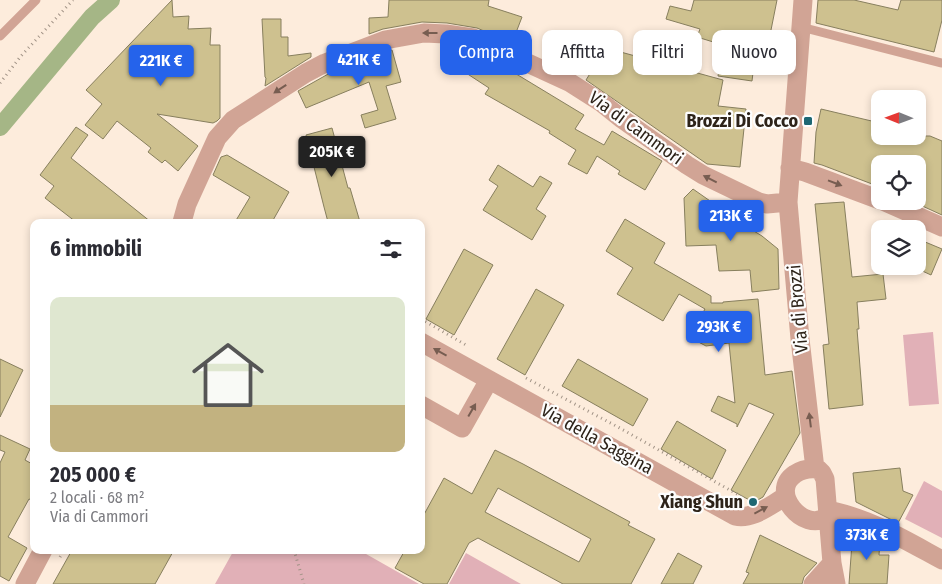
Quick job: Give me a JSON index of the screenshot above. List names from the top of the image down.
{
  "streets": {
    "street": ["Via di Cammori", "Via di Brozzi", "Via della Saggina"]
  },
  "crossings": [
    ["Via di Cammori", "Via di Brozzi"],
    ["Via di Brozzi", "Via della Saggina"]
  ],
  "one_way": ["Via di Cammori", "Via di Brozzi"],
  "places": {
    "transit": ["Brozzi Di Cocco"],
    "other": ["Xiang Shun"]
  },
  "north": "left",
  "page": {
    "chip": [
      "Compra",
      "Affitta",
      "Filtri",
      "Nuovo"
    ],
    "price": [
      "421K €",
      "221K €",
      "205K €",
      "213K €",
      "293K €",
      "373K €"
    ],
    "heading": "6 immobili",
    "list": [
      {
        "name": "205 000 €",
        "note": "2 locali · 68 m² · Via di Cammori"
      }
    ]
  }
}
